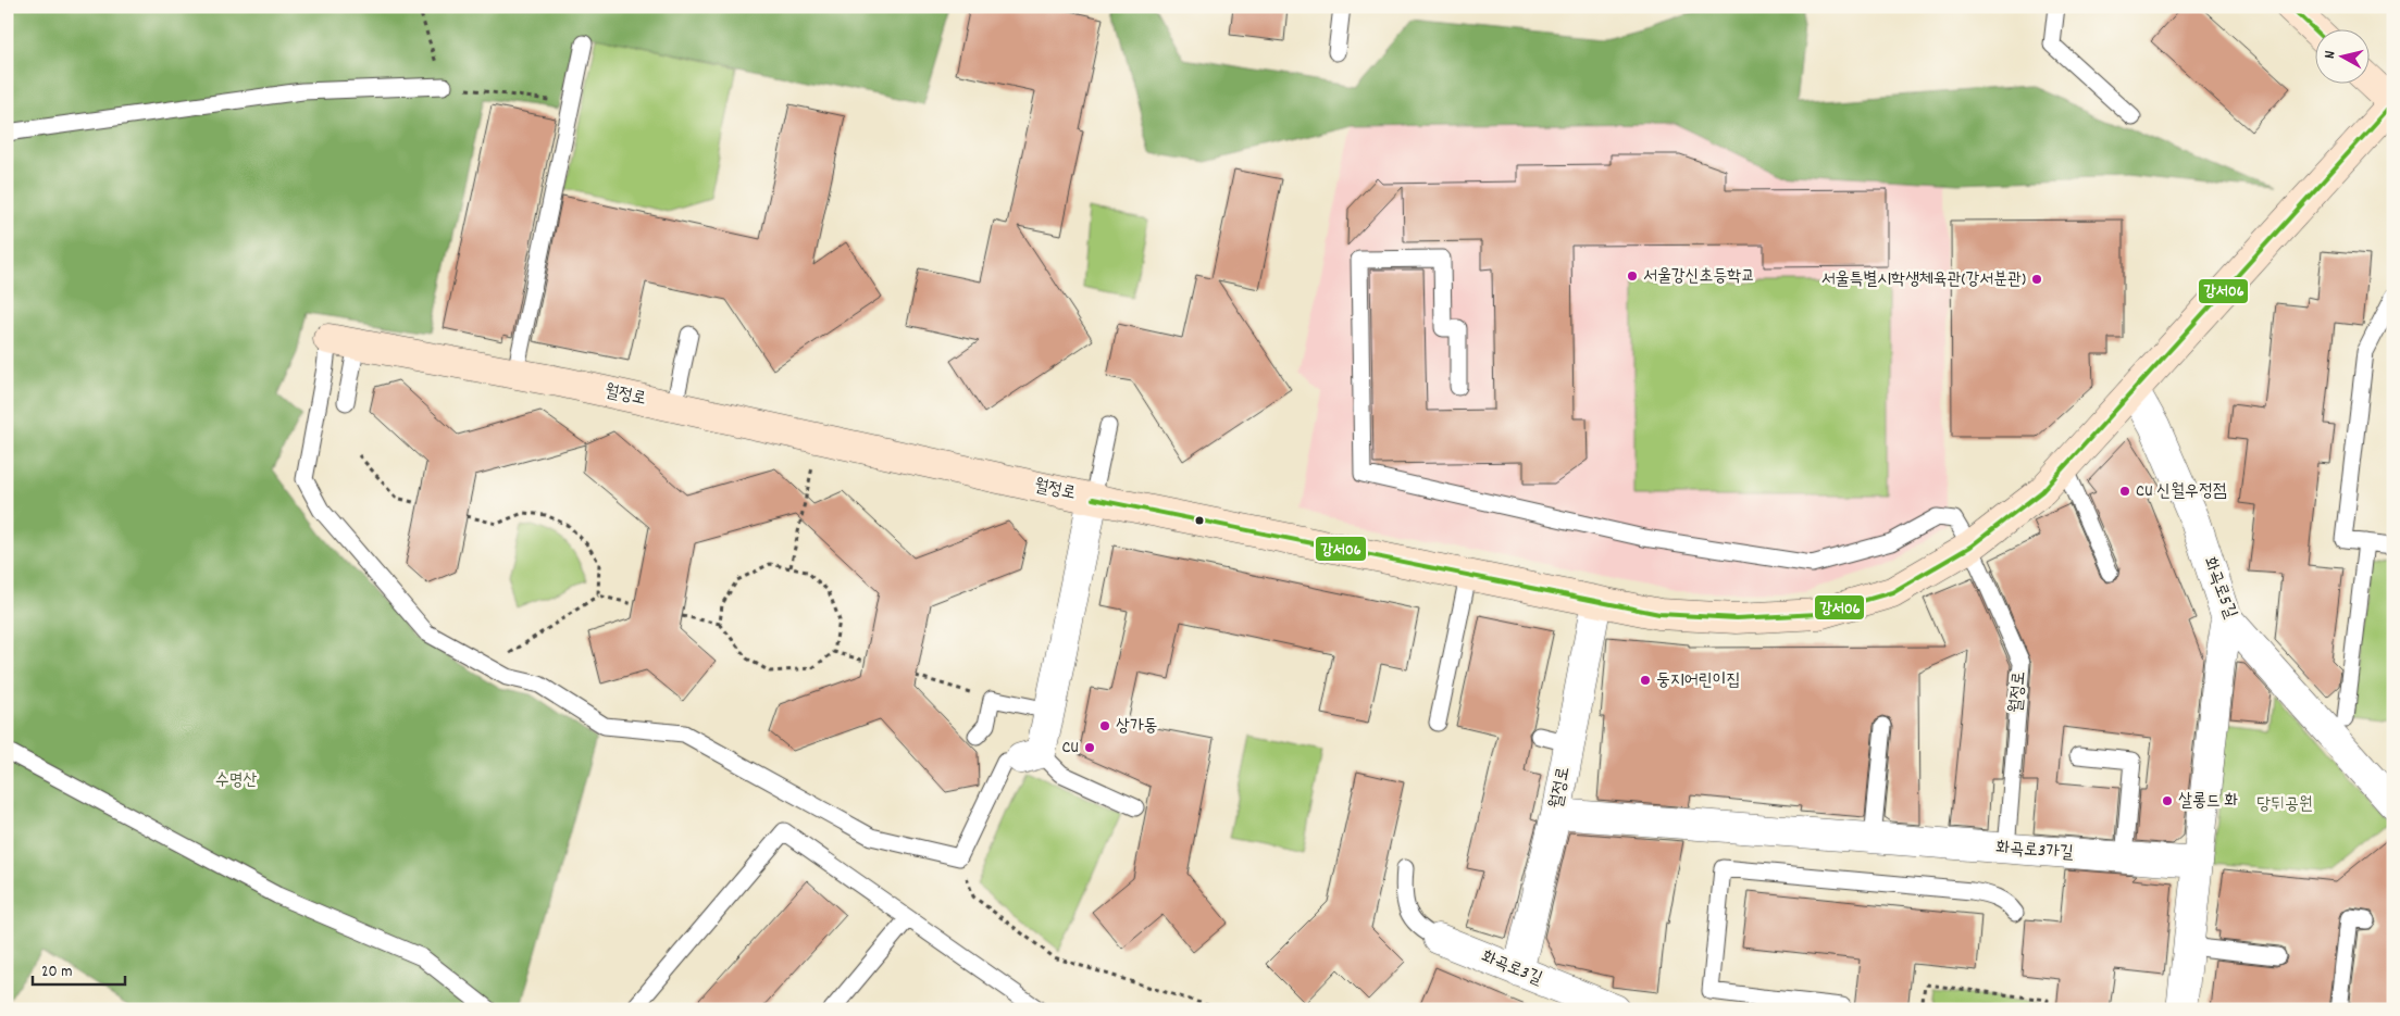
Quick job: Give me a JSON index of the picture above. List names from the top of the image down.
{
  "streets": {
    "street": [
      "월정로",
      "화곡로5길",
      "화곡로3가길",
      "화곡로3길"
    ]
  },
  "crossings": [
    ["월정로", "화곡로5길"],
    ["월정로", "화곡로3가길"],
    ["월정로", "화곡로3길"]
  ],
  "parks": ["수명산", "당뒤공원"],
  "places": [
    "서울강신초등학교",
    "서울특별시학생체육관(강서분관)",
    "CU 신월우정점",
    "둥지어린이집",
    "상가동",
    "CU",
    "살롱드 화"
  ],
  "lines": ["transit line 강서06"],
  "scale_bar": "20 m",
  "north": "left"
}
